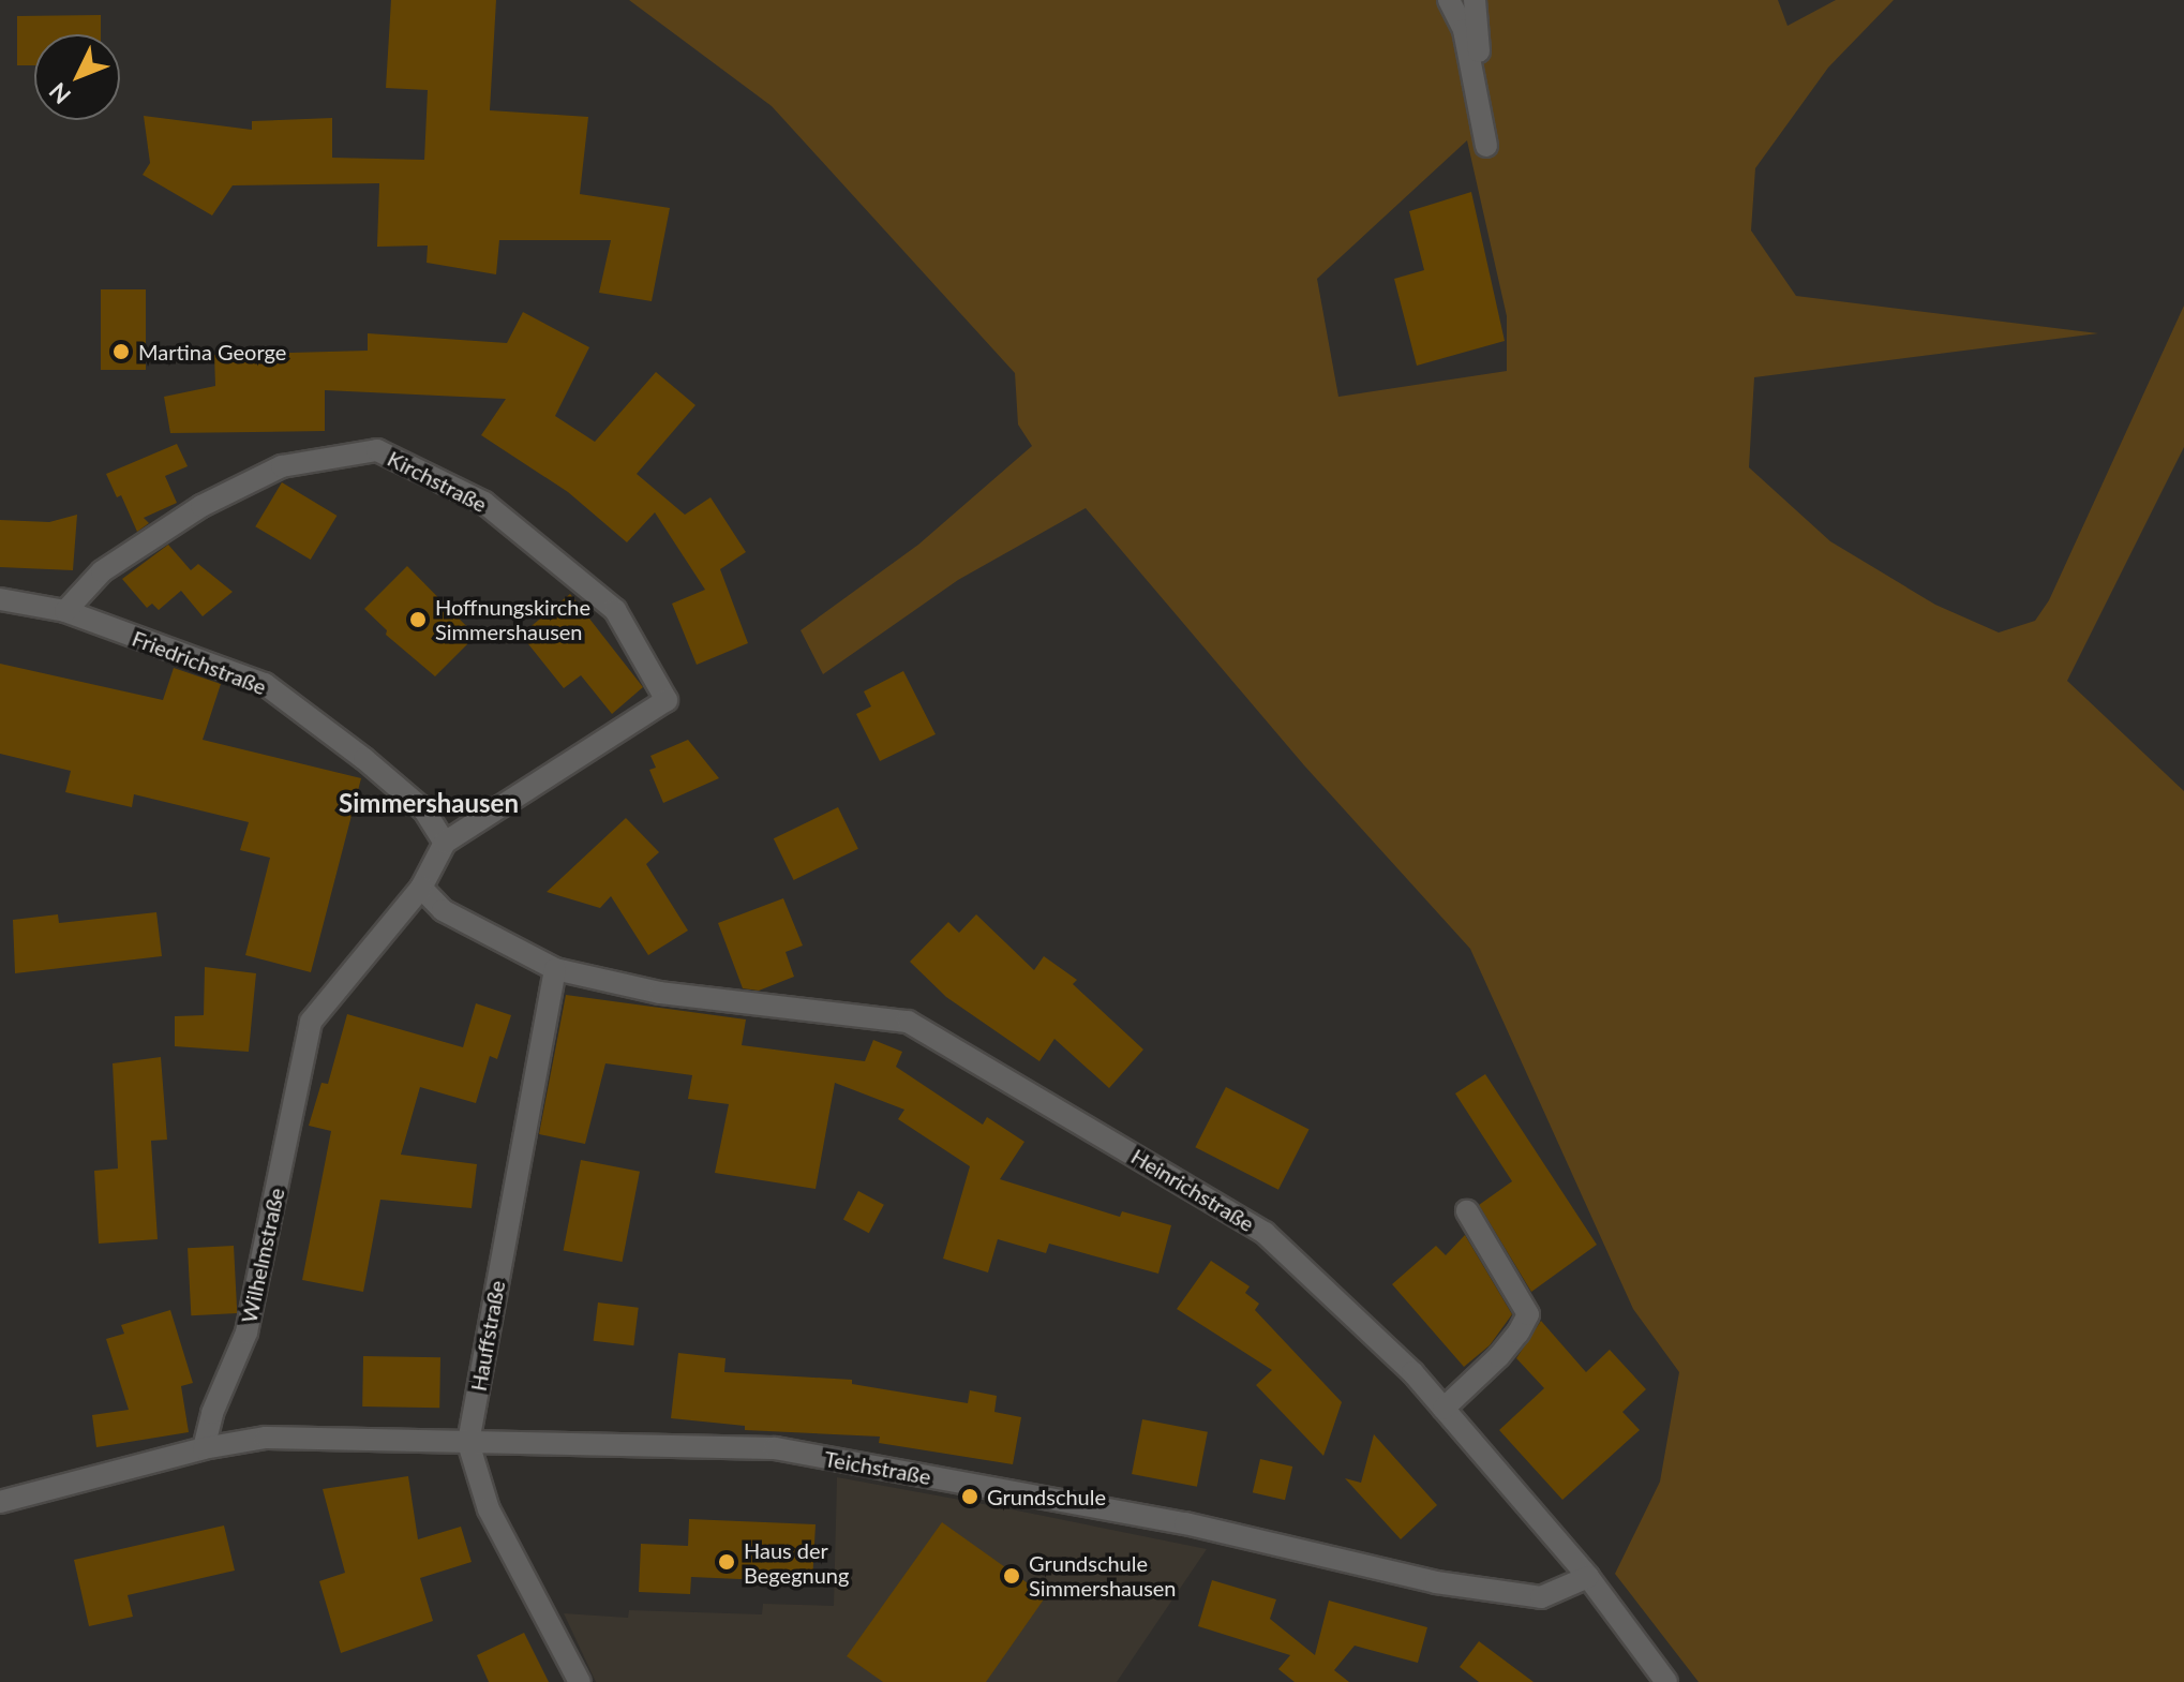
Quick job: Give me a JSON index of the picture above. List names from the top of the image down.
{
  "streets": {
    "street": [
      "Kirchstraße",
      "Friedrichstraße",
      "Heinrichstraße",
      "Wilhelmstraße",
      "Hauffstraße",
      "Teichstraße"
    ]
  },
  "crossings": [
    ["Kirchstraße", "Friedrichstraße"],
    ["Heinrichstraße", "Hauffstraße"],
    ["Heinrichstraße", "Teichstraße"],
    ["Wilhelmstraße", "Teichstraße"],
    ["Hauffstraße", "Teichstraße"]
  ],
  "districts": ["Simmershausen"],
  "places": [
    "Martina George",
    "Hoffnungskirche Simmershausen",
    "Grundschule",
    "Haus der Begegnung",
    "Grundschule Simmershausen"
  ],
  "north": "bottom left"
}
